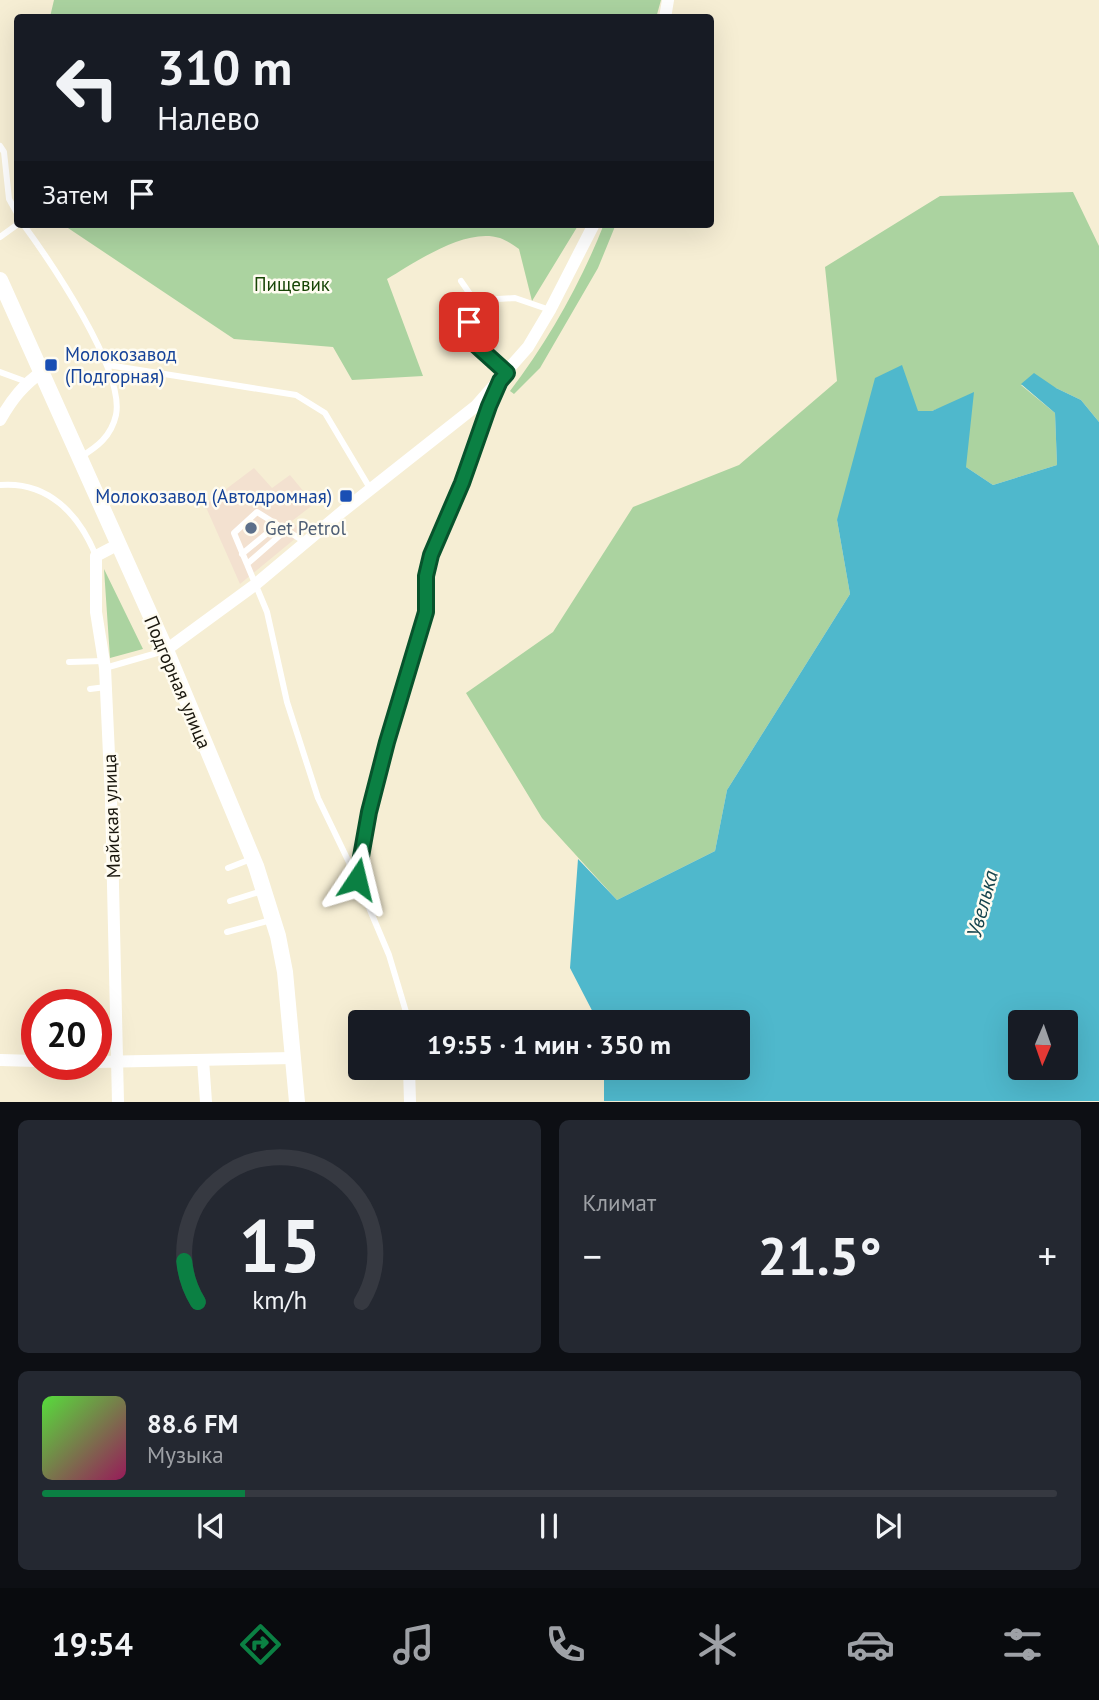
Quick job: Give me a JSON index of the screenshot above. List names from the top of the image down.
{
  "streets": {
    "street": ["Подгорная улица", "Майская улица"]
  },
  "water": ["Увелька"],
  "parks": ["Пищевик"],
  "places": {
    "transit": ["Молокозавод (Подгорная)", "Молокозавод (Автодромная)"],
    "other": ["Get Petrol"]
  },
  "north": "bottom",
  "page": {
    "turn": ["310 m", "Налево"],
    "then": "Затем",
    "limit": "20",
    "trip": "19:55 · 1 мин · 350 m",
    "tile": "Климат",
    "heat": ["−", "21.5°", "+"],
    "song": ["88.6 FM", "Музыка"],
    "tabs": "19:54",
    "gauge": ["15", "km/h"]
  }
}
